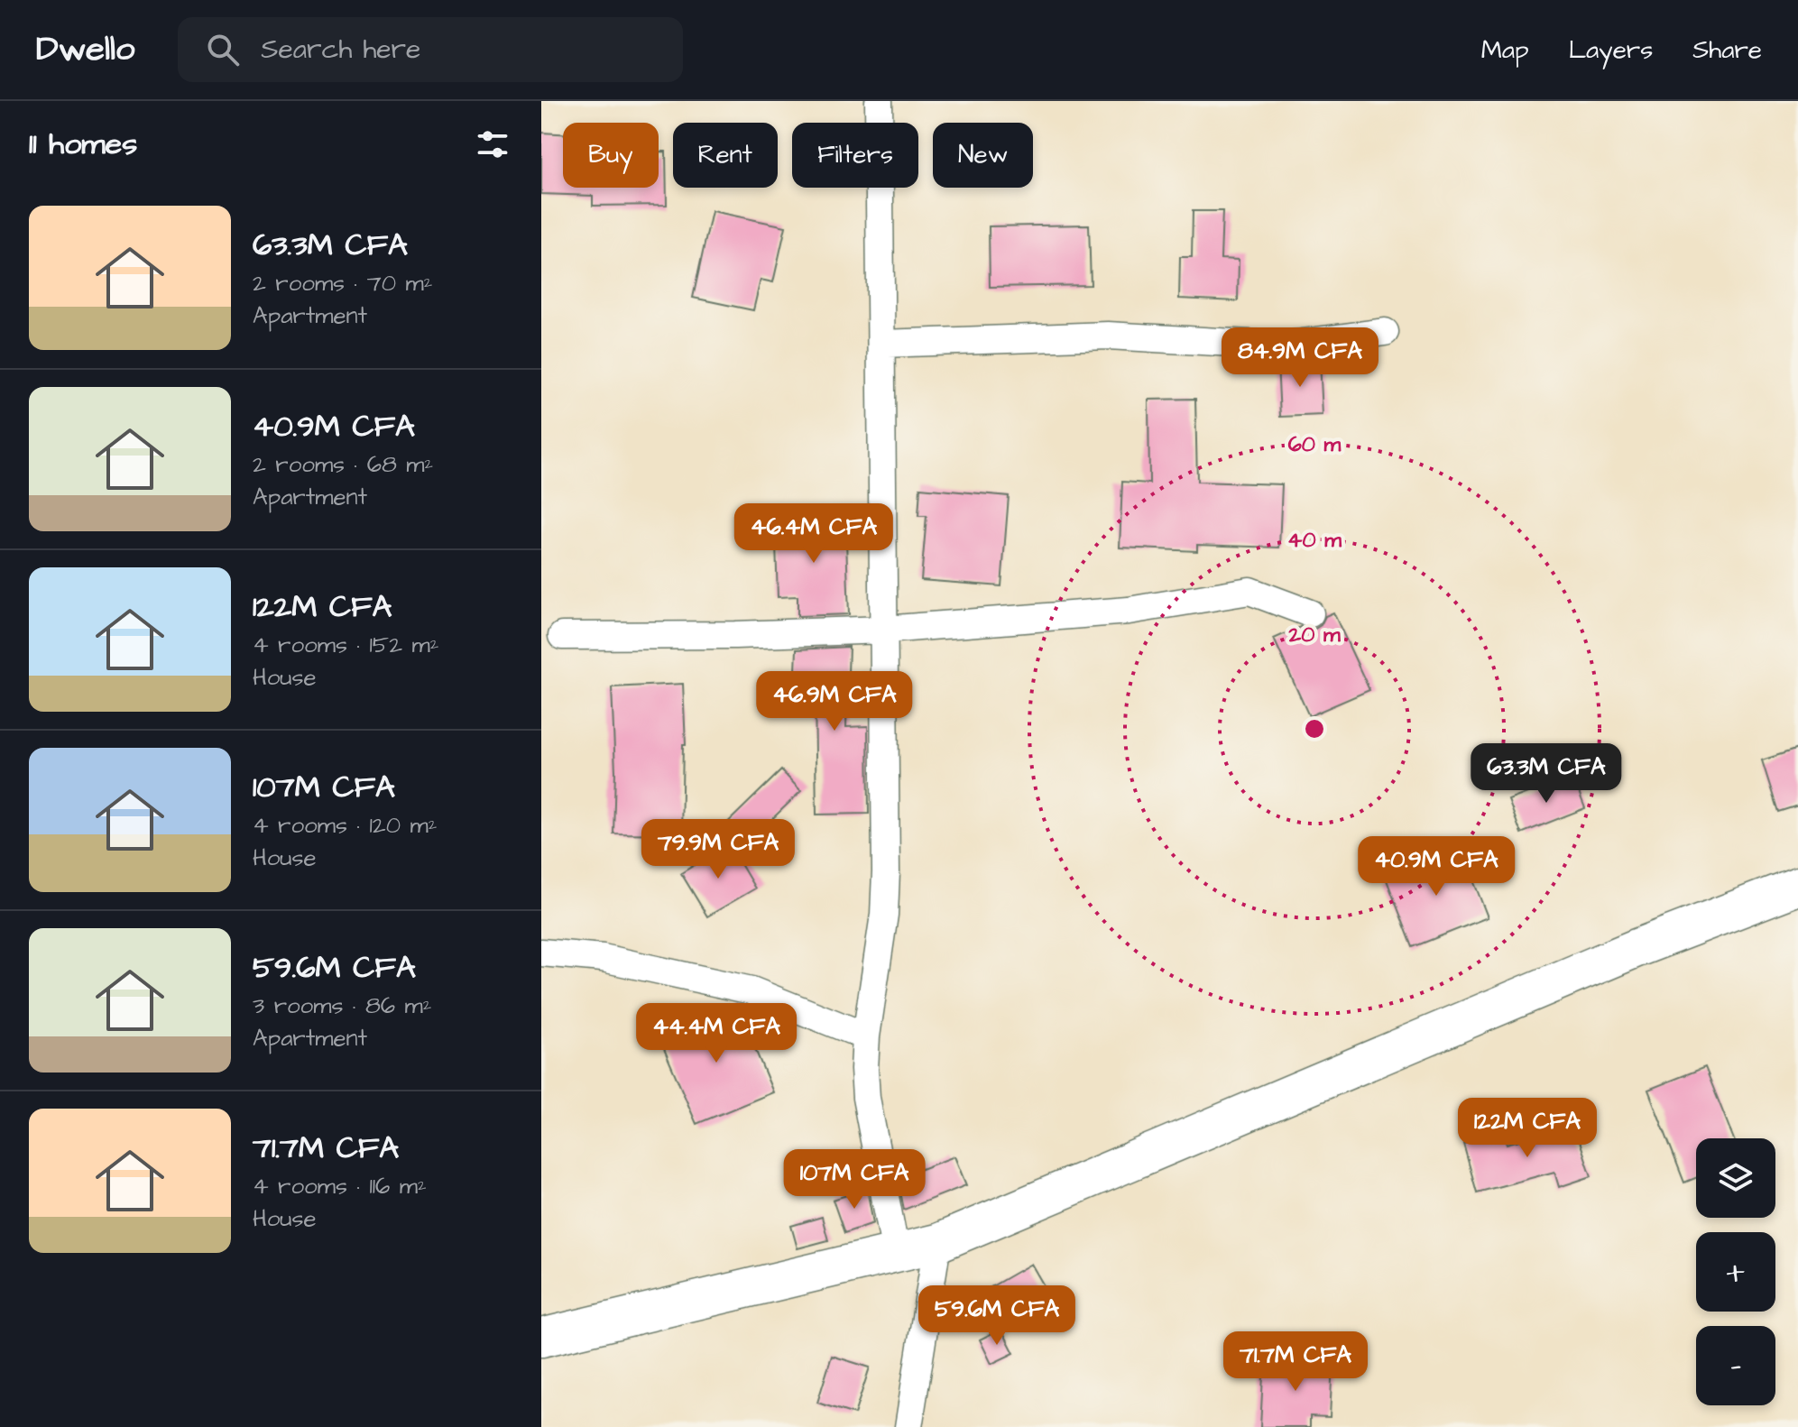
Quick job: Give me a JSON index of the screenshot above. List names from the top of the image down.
{
  "page": {
    "header": "Dwello",
    "search": "Search here",
    "nav": ["Map", "Layers", "Share"],
    "heading": "11 homes",
    "chip": [
      "Buy",
      "Rent",
      "Filters",
      "New"
    ],
    "list": [
      {
        "name": "63.3M CFA",
        "note": "2 rooms · 70 m² · Apartment"
      },
      {
        "name": "40.9M CFA",
        "note": "2 rooms · 68 m² · Apartment"
      },
      {
        "name": "122M CFA",
        "note": "4 rooms · 152 m² · House"
      },
      {
        "name": "107M CFA",
        "note": "4 rooms · 120 m² · House"
      },
      {
        "name": "59.6M CFA",
        "note": "3 rooms · 86 m² · Apartment"
      },
      {
        "name": "71.7M CFA",
        "note": "4 rooms · 116 m² · House"
      }
    ],
    "price": [
      "84.9M CFA",
      "46.4M CFA",
      "46.9M CFA",
      "63.3M CFA",
      "79.9M CFA",
      "40.9M CFA",
      "44.4M CFA",
      "122M CFA",
      "107M CFA",
      "59.6M CFA",
      "71.7M CFA"
    ],
    "map_buttons": ["+", "−"]
  },
  "rings": ["60 m", "40 m", "20 m"]
}
